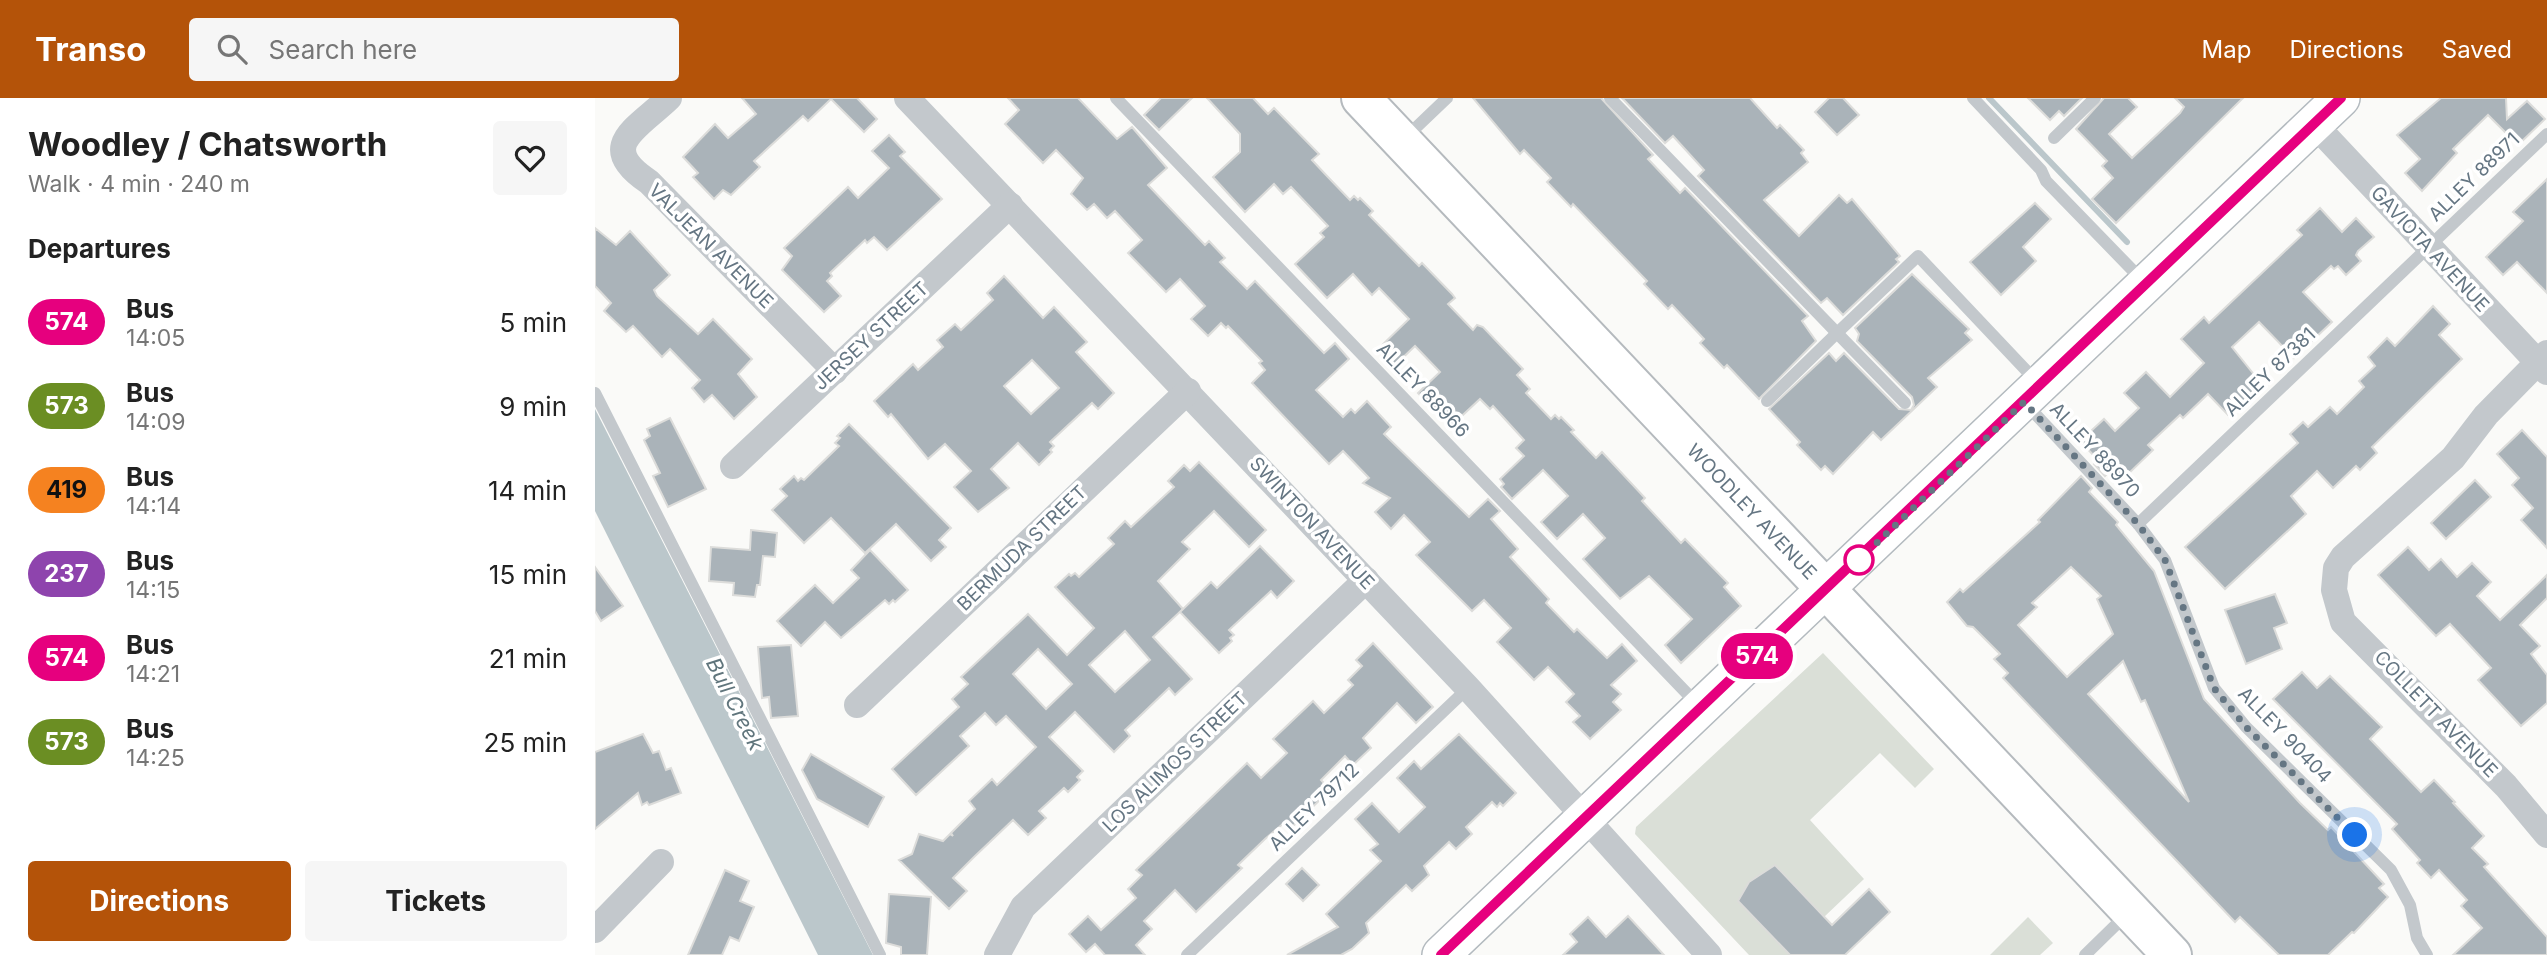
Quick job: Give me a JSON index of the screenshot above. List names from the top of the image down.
{
  "streets": {
    "main road": ["WOODLEY AVENUE"],
    "street": [
      "VALJEAN AVENUE",
      "GAVIOTA AVENUE",
      "JERSEY STREET",
      "SWINTON AVENUE",
      "BERMUDA STREET",
      "COLLETT AVENUE",
      "LOS ALIMOS STREET"
    ],
    "lane": [
      "ALLEY 88971",
      "ALLEY 87381",
      "ALLEY 88966",
      "ALLEY 88970",
      "ALLEY 90404",
      "ALLEY 79712"
    ]
  },
  "crossings": [
    ["ALLEY 88971", "GAVIOTA AVENUE"],
    ["ALLEY 88971", "ALLEY 87381"],
    ["VALJEAN AVENUE", "JERSEY STREET"],
    ["GAVIOTA AVENUE", "ALLEY 87381"],
    ["GAVIOTA AVENUE", "COLLETT AVENUE"],
    ["JERSEY STREET", "SWINTON AVENUE"],
    ["ALLEY 87381", "ALLEY 88970"],
    ["ALLEY 87381", "ALLEY 90404"],
    ["ALLEY 88970", "ALLEY 90404"],
    ["SWINTON AVENUE", "BERMUDA STREET"],
    ["SWINTON AVENUE", "LOS ALIMOS STREET"],
    ["SWINTON AVENUE", "ALLEY 79712"]
  ],
  "water": ["Bull Creek"],
  "lines": ["bus line 574"],
  "page": {
    "header": "Transo",
    "search": "Search here",
    "nav": ["Map", "Directions", "Saved"],
    "heading": [
      ["Woodley / Chatsworth", "Walk · 4 min · 240 m"],
      "Departures"
    ],
    "on_map": "574",
    "list": [
      {
        "mark": "574",
        "name": "Bus",
        "note": "14:05",
        "value": "5 min"
      },
      {
        "mark": "573",
        "name": "Bus",
        "note": "14:09",
        "value": "9 min"
      },
      {
        "mark": "419",
        "name": "Bus",
        "note": "14:14",
        "value": "14 min"
      },
      {
        "mark": "237",
        "name": "Bus",
        "note": "14:15",
        "value": "15 min"
      },
      {
        "mark": "574",
        "name": "Bus",
        "note": "14:21",
        "value": "21 min"
      },
      {
        "mark": "573",
        "name": "Bus",
        "note": "14:25",
        "value": "25 min"
      }
    ],
    "buttons": ["Directions", "Tickets"]
  }
}
